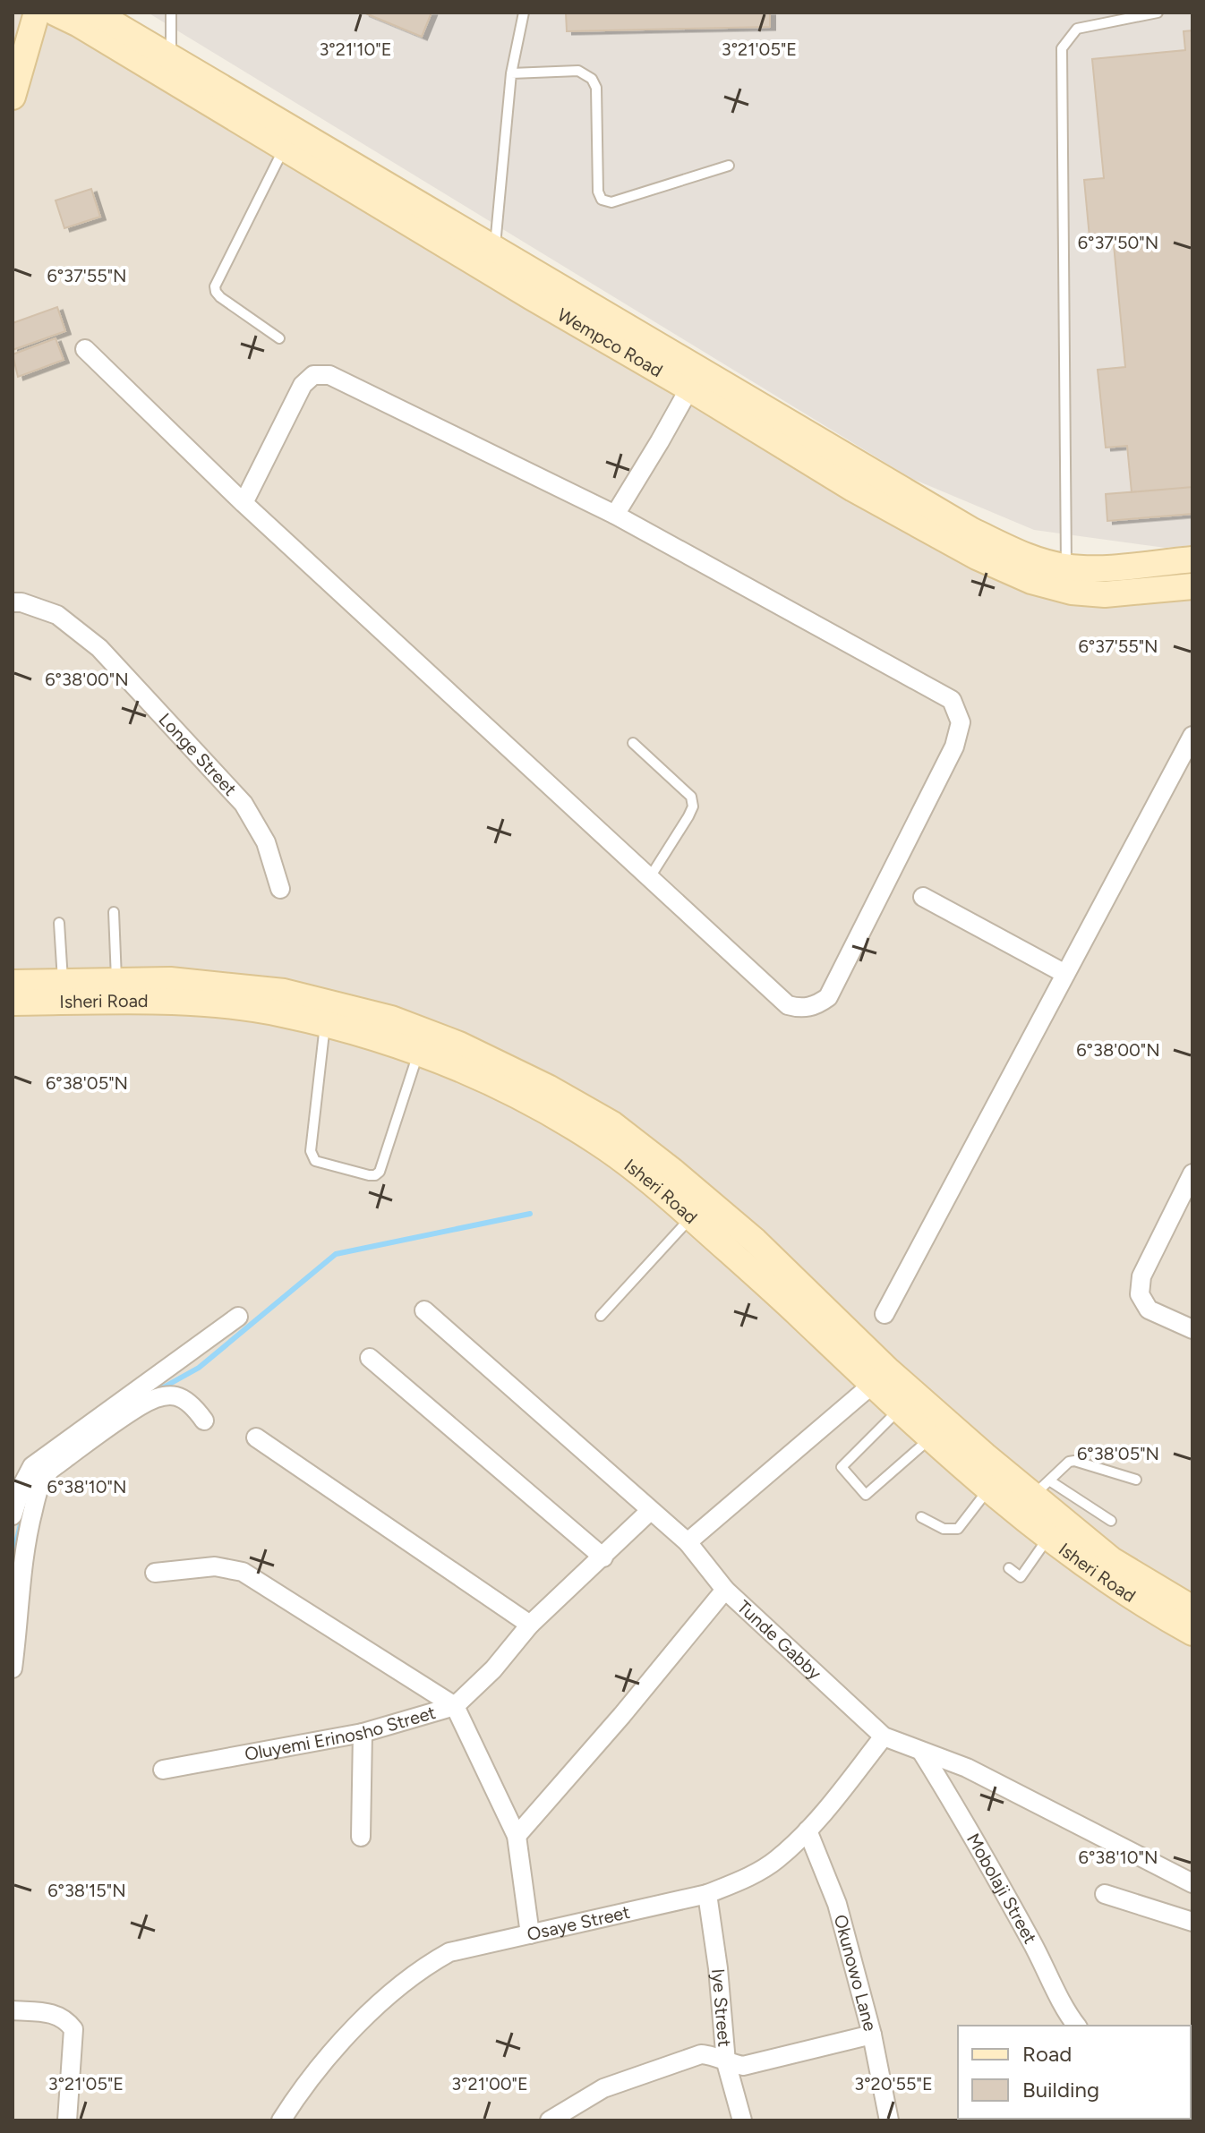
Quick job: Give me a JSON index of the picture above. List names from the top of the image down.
{
  "streets": {
    "main road": ["Wempco Road", "Isheri Road"],
    "street": [
      "Longe Street",
      "Tunde Gabby",
      "Oluyemi Erinosho Street",
      "Mobolaji Street",
      "Osaye Street",
      "Okunowo Lane",
      "Iye Street"
    ]
  },
  "crossings": [
    ["Tunde Gabby", "Oluyemi Erinosho Street"],
    ["Tunde Gabby", "Mobolaji Street"],
    ["Tunde Gabby", "Osaye Street"],
    ["Osaye Street", "Okunowo Lane"],
    ["Osaye Street", "Iye Street"]
  ],
  "legend": ["Road", "Building"],
  "coordinates": [
    "3°21'10\"E",
    "3°21'05\"E",
    "6°37'50\"N",
    "6°37'55\"N",
    "6°38'00\"N",
    "6°38'05\"N",
    "6°38'10\"N",
    "6°38'15\"N",
    "3°21'00\"E",
    "3°20'55\"E"
  ]
}
